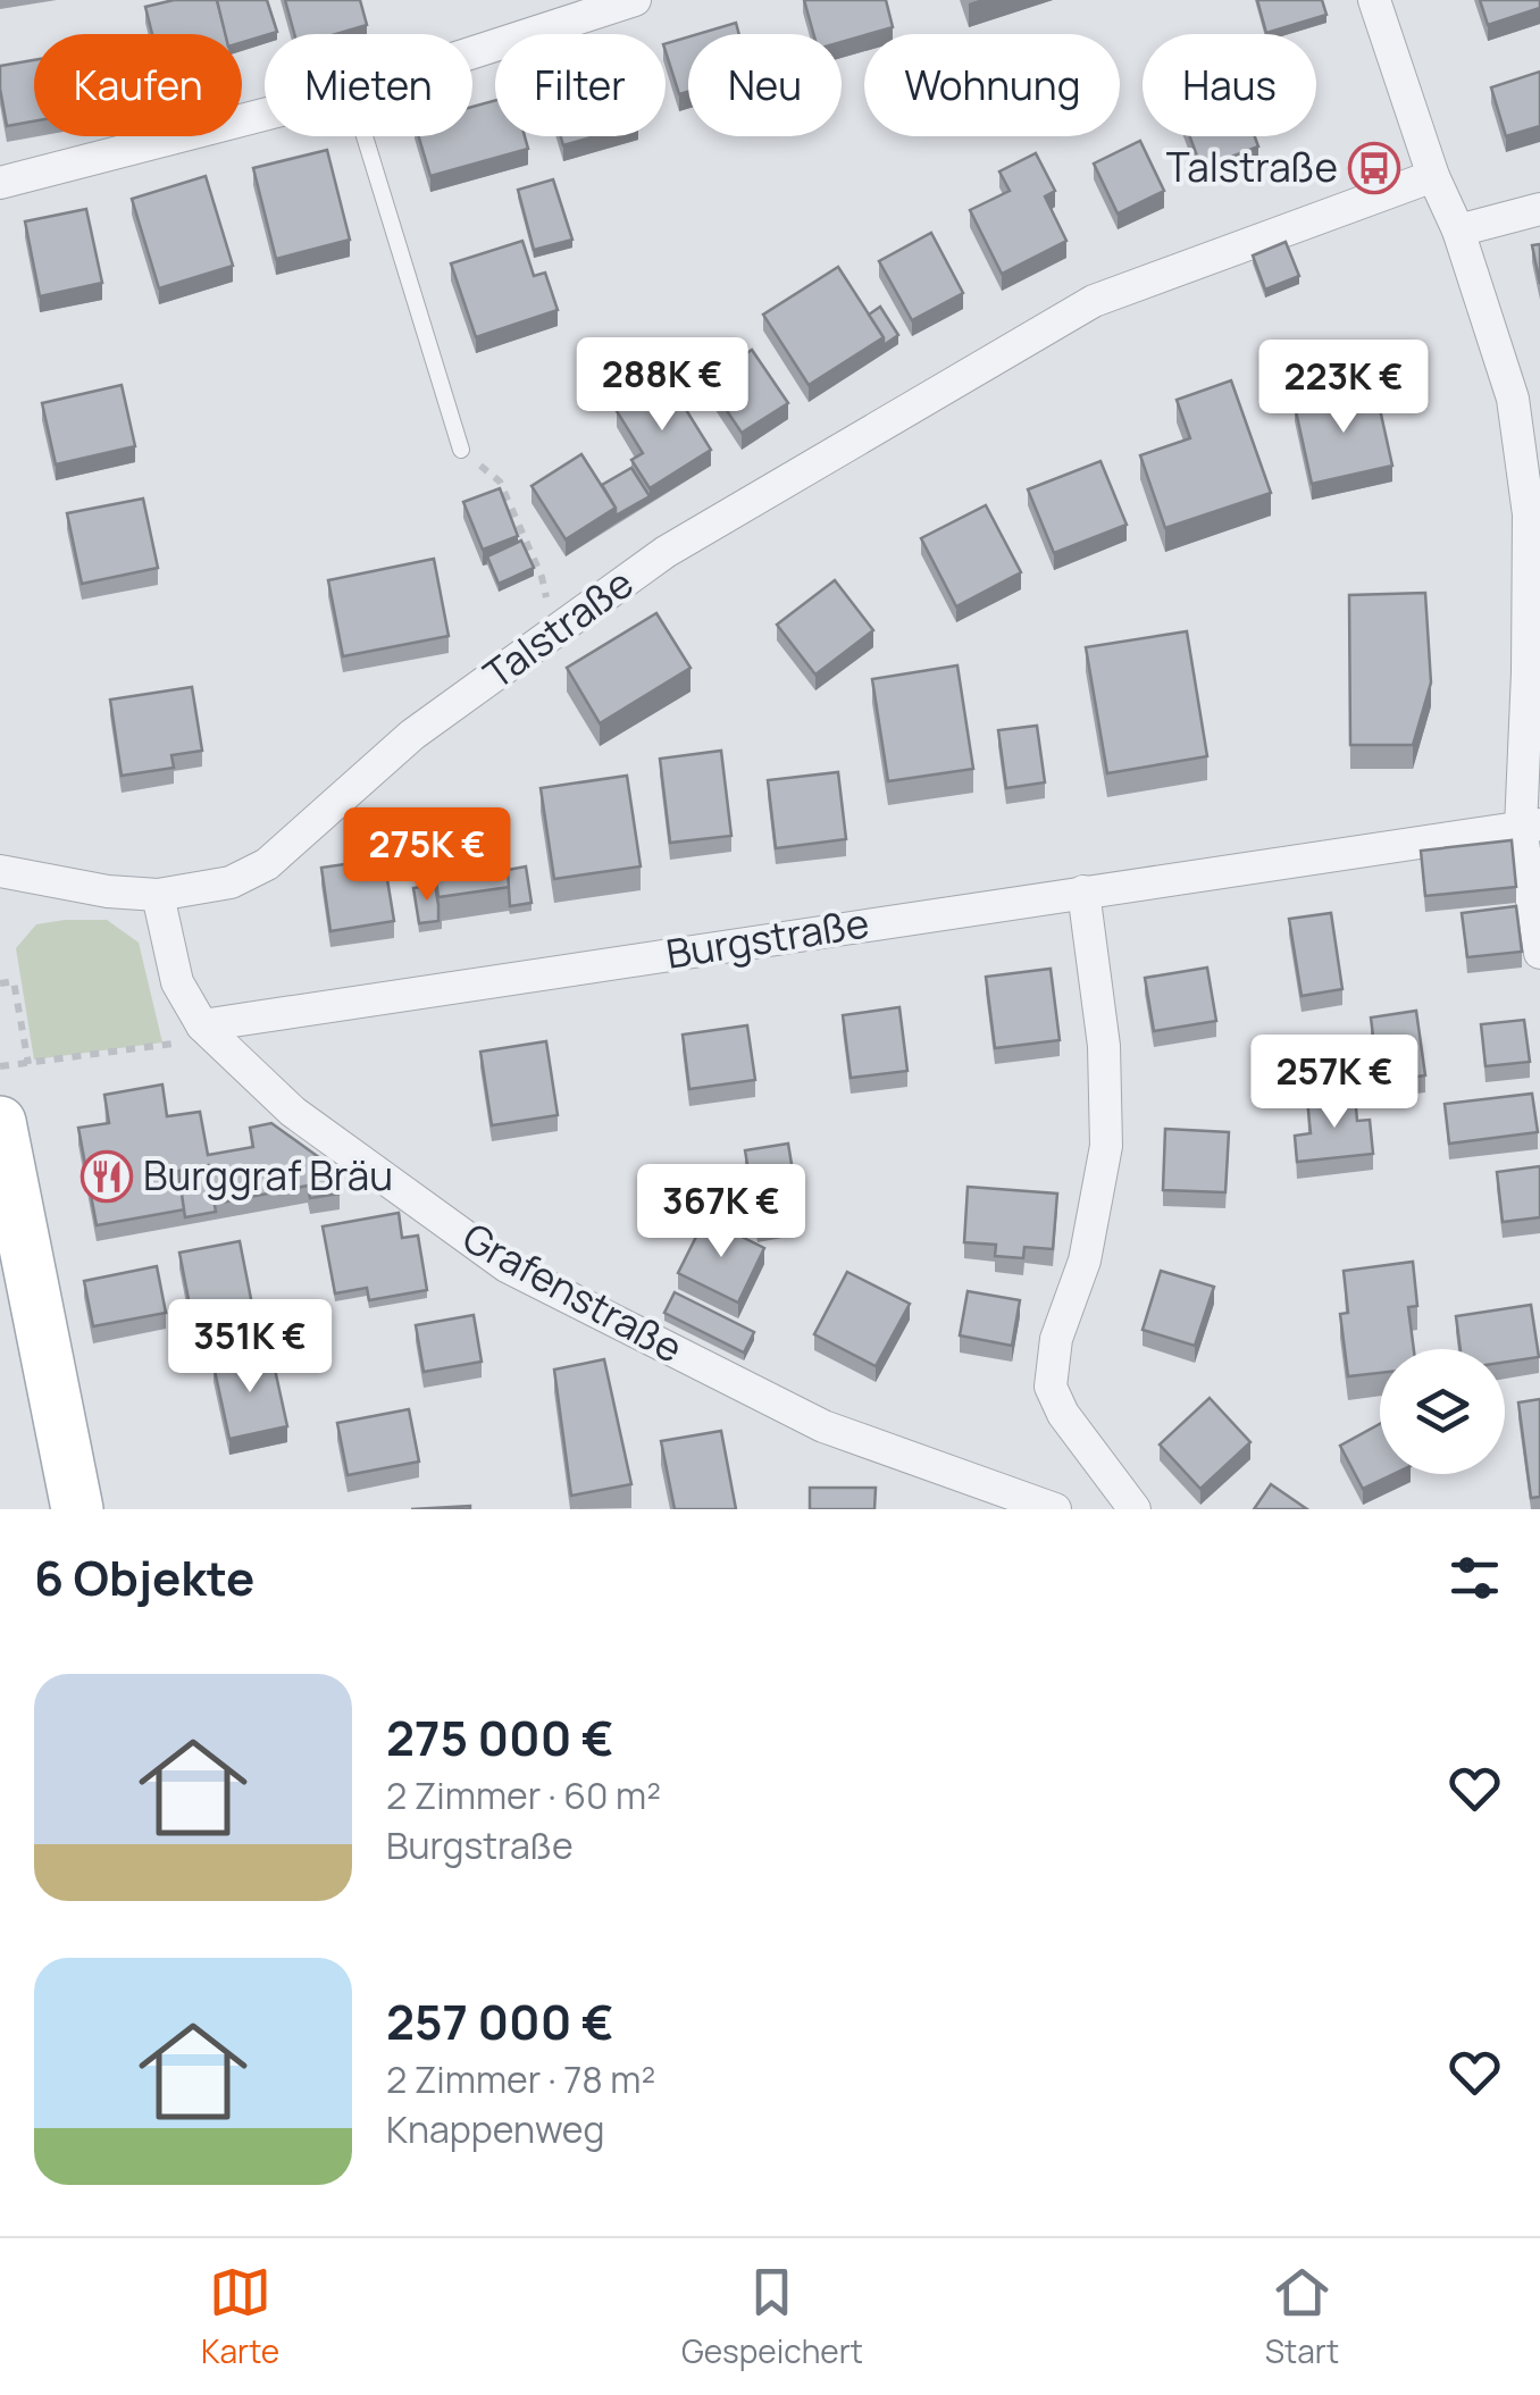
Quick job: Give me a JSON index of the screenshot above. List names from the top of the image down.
{
  "streets": {
    "street": ["Talstraße", "Burgstraße", "Grafenstraße"]
  },
  "crossings": [
    ["Talstraße", "Grafenstraße"],
    ["Burgstraße", "Grafenstraße"]
  ],
  "places": {
    "bus stop": ["Talstraße"],
    "restaurant": ["Burggraf Bräu"]
  },
  "page": {
    "chip": [
      "Kaufen",
      "Mieten",
      "Filter",
      "Neu",
      "Wohnung",
      "Haus"
    ],
    "price": [
      "288K €",
      "223K €",
      "275K €",
      "257K €",
      "367K €",
      "351K €"
    ],
    "heading": "6 Objekte",
    "list": [
      {
        "name": "275 000 €",
        "note": "2 Zimmer · 60 m² · Burgstraße"
      },
      {
        "name": "257 000 €",
        "note": "2 Zimmer · 78 m² · Knappenweg"
      }
    ],
    "tabs": ["Karte", "Gespeichert", "Start"]
  }
}
